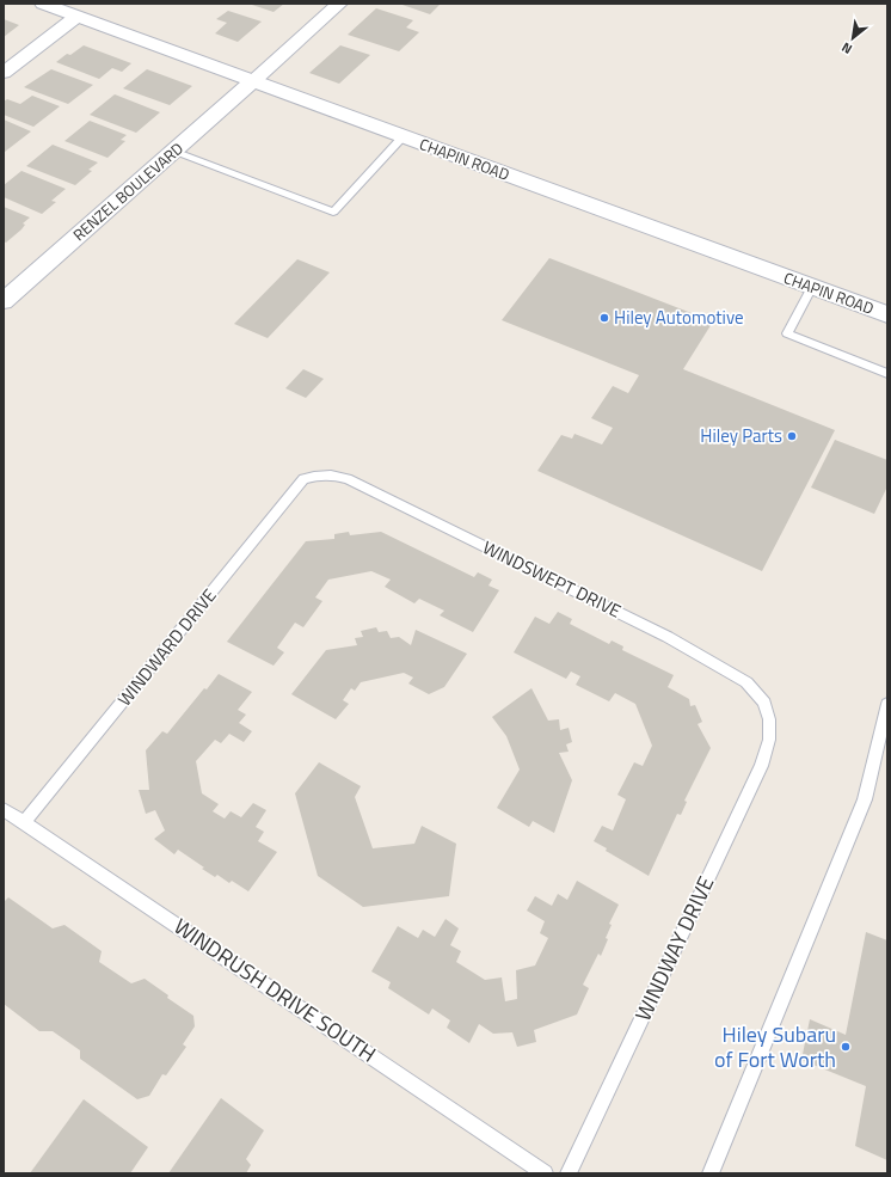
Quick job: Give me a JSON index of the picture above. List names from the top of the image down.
{
  "streets": {
    "street": ["CHAPIN ROAD", "RENZEL BOULEVARD"],
    "lane": [
      "WINDSWEPT DRIVE",
      "WINDWARD DRIVE",
      "WINDWAY DRIVE",
      "WINDRUSH DRIVE SOUTH"
    ]
  },
  "crossings": [
    ["CHAPIN ROAD", "RENZEL BOULEVARD"],
    ["WINDSWEPT DRIVE", "WINDWARD DRIVE"],
    ["WINDSWEPT DRIVE", "WINDWAY DRIVE"],
    ["WINDWARD DRIVE", "WINDRUSH DRIVE SOUTH"]
  ],
  "places": ["Hiley Automotive", "Hiley Parts", "Hiley Subaru of Fort Worth"],
  "north": "bottom left"
}
